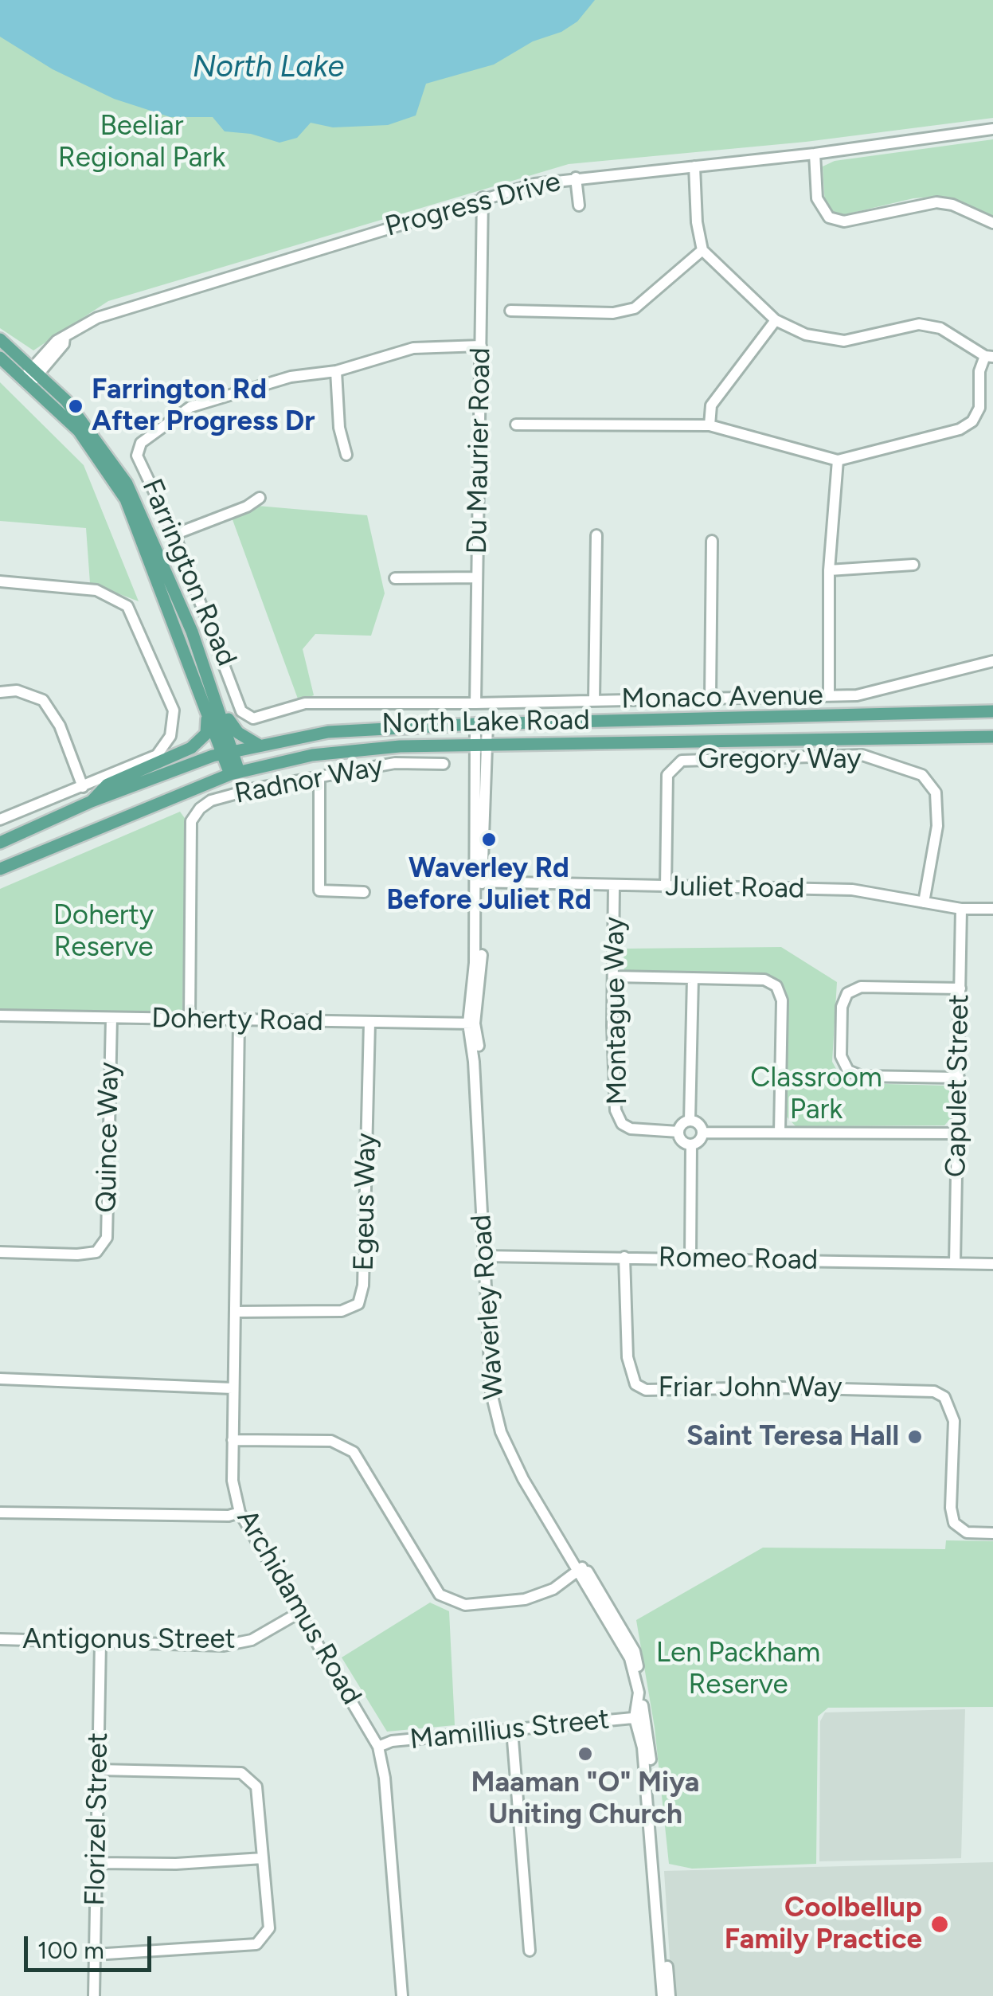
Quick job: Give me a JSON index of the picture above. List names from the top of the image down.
{
  "streets": {
    "main road": ["Farrington Road", "North Lake Road"],
    "street": [
      "Progress Drive",
      "Du Maurier Road",
      "Monaco Avenue",
      "Gregory Way",
      "Radnor Way",
      "Juliet Road",
      "Montague Way",
      "Doherty Road",
      "Capulet Street",
      "Quince Way",
      "Egeus Way",
      "Romeo Road",
      "Waverley Road",
      "Friar John Way",
      "Archidamus Road",
      "Antigonus Street",
      "Mamillius Street",
      "Florizel Street"
    ]
  },
  "crossings": [
    ["Progress Drive", "Du Maurier Road"],
    ["Progress Drive", "Farrington Road"],
    ["Du Maurier Road", "Monaco Avenue"],
    ["Farrington Road", "North Lake Road"],
    ["North Lake Road", "Waverley Road"],
    ["Gregory Way", "Juliet Road"],
    ["Radnor Way", "Doherty Road"],
    ["Juliet Road", "Montague Way"],
    ["Juliet Road", "Capulet Street"],
    ["Juliet Road", "Waverley Road"],
    ["Doherty Road", "Quince Way"],
    ["Doherty Road", "Egeus Way"],
    ["Doherty Road", "Waverley Road"],
    ["Doherty Road", "Archidamus Road"],
    ["Capulet Street", "Romeo Road"],
    ["Egeus Way", "Archidamus Road"],
    ["Romeo Road", "Waverley Road"],
    ["Romeo Road", "Friar John Way"],
    ["Waverley Road", "Mamillius Street"],
    ["Archidamus Road", "Antigonus Street"],
    ["Archidamus Road", "Mamillius Street"],
    ["Antigonus Street", "Florizel Street"]
  ],
  "water": ["North Lake"],
  "parks": [
    "Beeliar Regional Park",
    "Doherty Reserve",
    "Classroom Park",
    "Len Packham Reserve"
  ],
  "places": [
    "Farrington Rd After Progress Dr",
    "Waverley Rd Before Juliet Rd",
    "Saint Teresa Hall",
    "Maaman \"O\" Miya Uniting Church",
    "Coolbellup Family Practice"
  ],
  "scale_bar": "100 m"
}
